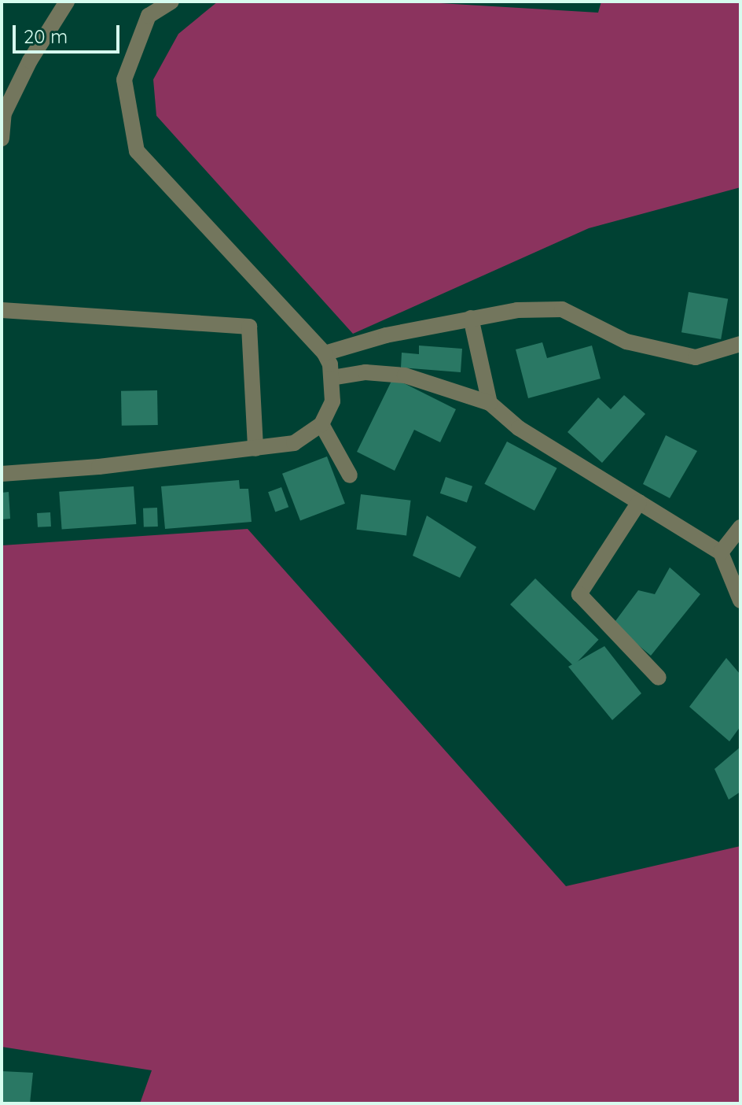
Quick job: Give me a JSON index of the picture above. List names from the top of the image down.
{
  "scale_bar": "20 m"
}
